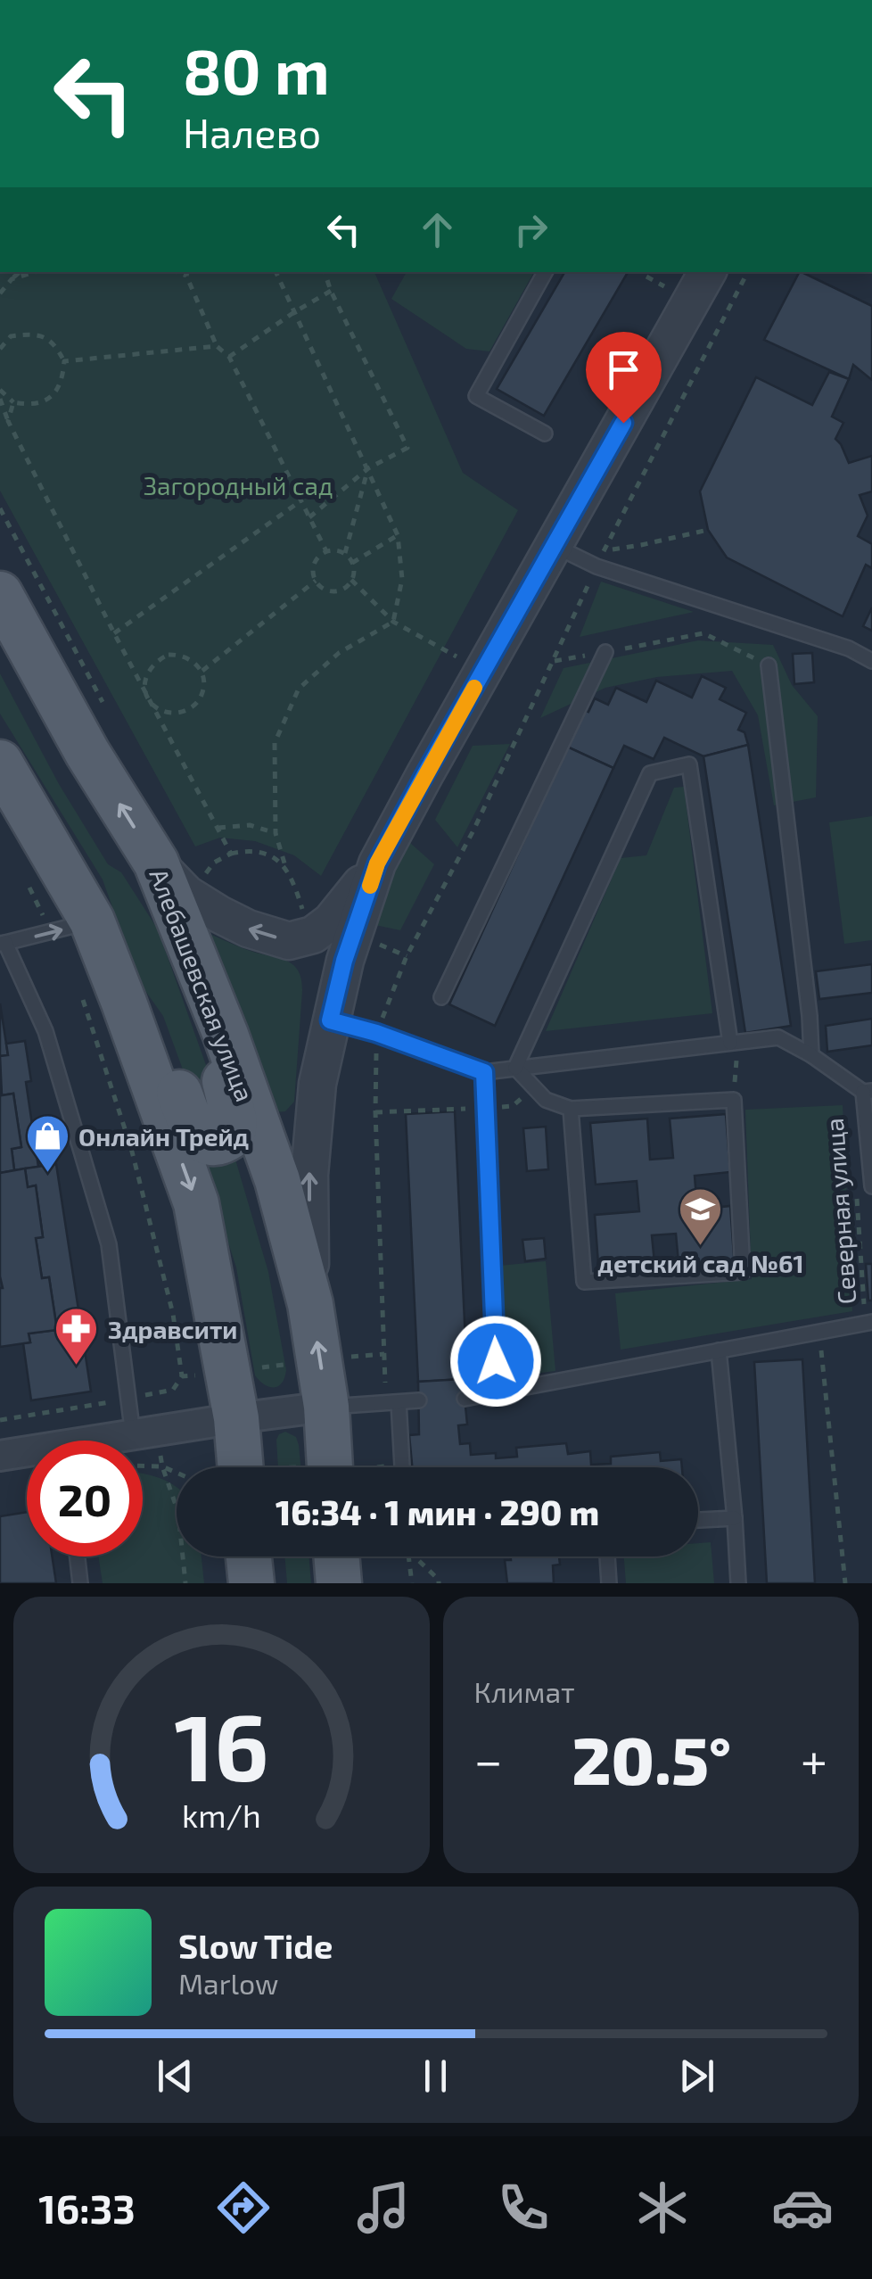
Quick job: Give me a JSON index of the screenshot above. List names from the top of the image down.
{
  "streets": {
    "main road": ["Алебашевская улица"],
    "path": ["Северная улица"]
  },
  "parks": ["Загородный сад"],
  "places": {
    "shop": ["Онлайн Трейд"],
    "school or university": ["детский сад №61"],
    "pharmacy": ["Здравсити"]
  },
  "page": {
    "turn": ["80 m", "Налево"],
    "limit": "20",
    "trip": "16:34 · 1 мин · 290 m",
    "tile": "Климат",
    "heat": ["−", "20.5°", "+"],
    "song": ["Slow Tide", "Marlow"],
    "tabs": "16:33",
    "gauge": ["16", "km/h"]
  }
}
